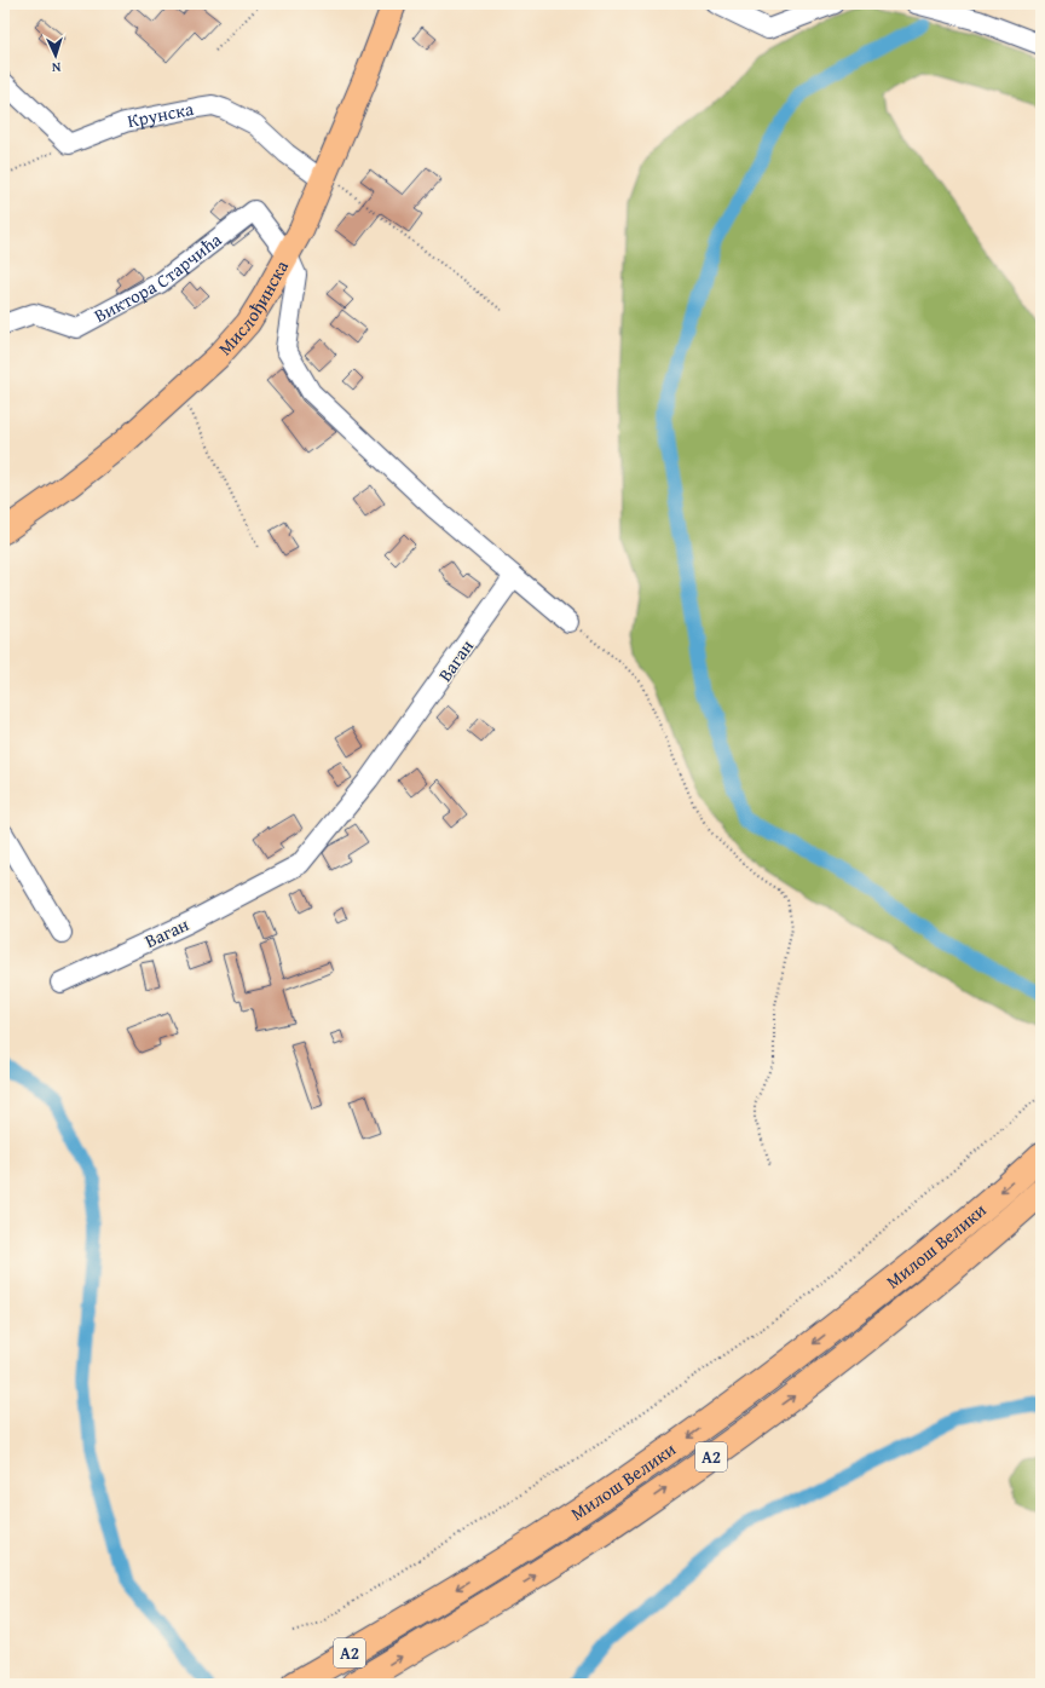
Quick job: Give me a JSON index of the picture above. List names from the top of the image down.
{
  "streets": {
    "highway": ["Милош Велики", "A2"],
    "main road": ["Мислођинска"],
    "street": ["Крунска", "Виктора Старчића", "Ваган"]
  },
  "crossings": [
    ["Крунска", "Мислођинска"],
    ["Виктора Старчића", "Мислођинска"]
  ],
  "north": "bottom"
}
